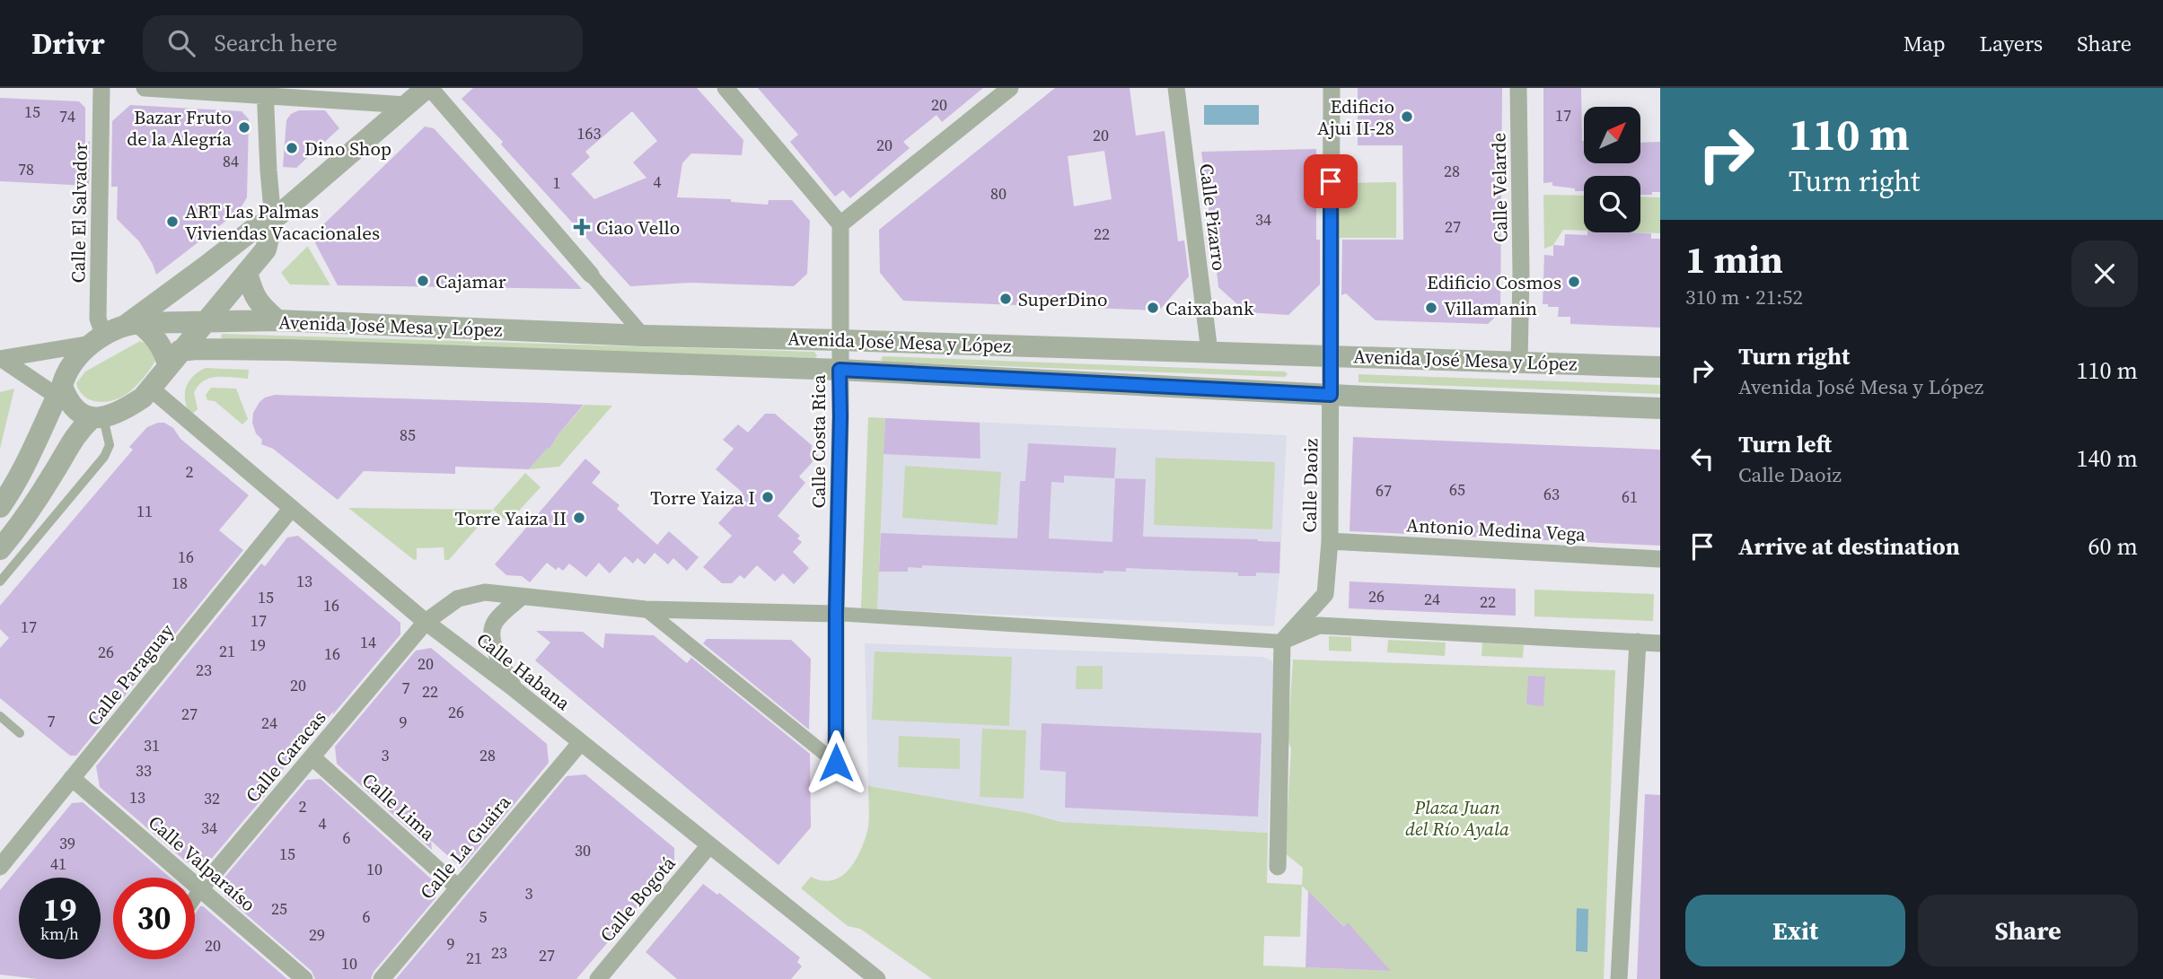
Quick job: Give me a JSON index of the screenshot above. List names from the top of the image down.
{
  "streets": {
    "street": [
      "Calle Velarde",
      "Calle El Salvador",
      "Calle Pizarro",
      "Avenida José Mesa y López",
      "Calle Costa Rica",
      "Calle Daoiz",
      "Antonio Medina Vega",
      "Calle Habana",
      "Calle Paraguay",
      "Calle Caracas",
      "Calle Lima",
      "Calle La Guaira",
      "Calle Valparaíso",
      "Calle Bogotá"
    ]
  },
  "crossings": [
    ["Calle Velarde", "Avenida José Mesa y López"],
    ["Calle El Salvador", "Avenida José Mesa y López"],
    ["Calle El Salvador", "Calle Habana"],
    ["Calle Pizarro", "Avenida José Mesa y López"],
    ["Avenida José Mesa y López", "Calle Costa Rica"],
    ["Avenida José Mesa y López", "Calle Daoiz"],
    ["Avenida José Mesa y López", "Calle Habana"],
    ["Calle Costa Rica", "Calle Caracas"],
    ["Calle Daoiz", "Antonio Medina Vega"],
    ["Calle Habana", "Calle Paraguay"],
    ["Calle Habana", "Calle Caracas"],
    ["Calle Habana", "Calle La Guaira"],
    ["Calle Habana", "Calle Bogotá"],
    ["Calle Paraguay", "Calle Valparaíso"],
    ["Calle Caracas", "Calle Lima"],
    ["Calle Caracas", "Calle Valparaíso"],
    ["Calle Lima", "Calle La Guaira"]
  ],
  "parks": ["Plaza Juan del Río Ayala"],
  "places": {
    "other": [
      "Edificio Ajui II-28",
      "Bazar Fruto de la Alegría",
      "Dino Shop",
      "ART Las Palmas Viviendas Vacacionales",
      "Cajamar",
      "Edificio Cosmos",
      "SuperDino",
      "Caixabank",
      "Villamanin",
      "Torre Yaiza I",
      "Torre Yaiza II"
    ],
    "health": ["Ciao Vello"]
  },
  "house_numbers": [
    "20",
    "15",
    "17",
    "74",
    "163",
    "20",
    "20",
    "84",
    "78",
    "28",
    "4",
    "1",
    "80",
    "34",
    "27",
    "22",
    "85",
    "2",
    "65",
    "67",
    "63",
    "61",
    "11",
    "16",
    "13",
    "18",
    "26",
    "15",
    "24",
    "22",
    "16",
    "17",
    "17",
    "14",
    "19",
    "21",
    "26",
    "16",
    "20",
    "23",
    "20",
    "7",
    "22",
    "26",
    "27",
    "7",
    "9",
    "24",
    "31",
    "3",
    "28",
    "33",
    "13",
    "32",
    "2",
    "4",
    "34",
    "6",
    "39",
    "30",
    "15",
    "41",
    "10",
    "3",
    "25",
    "6",
    "5",
    "29",
    "9",
    "20",
    "23",
    "27",
    "21",
    "10"
  ],
  "north": "top right",
  "page": {
    "header": "Drivr",
    "search": "Search here",
    "nav": ["Map", "Layers", "Share"],
    "turn": ["110 m", "Turn right"],
    "heading": ["1 min", "310 m · 21:52"],
    "list": [
      {
        "name": "Turn right",
        "note": "Avenida José Mesa y López",
        "value": "110 m"
      },
      {
        "name": "Turn left",
        "note": "Calle Daoiz",
        "value": "140 m"
      },
      {
        "name": "Arrive at destination",
        "value": "60 m"
      }
    ],
    "speed": "19 km/h",
    "limit": "30",
    "buttons": ["Exit", "Share"]
  }
}
